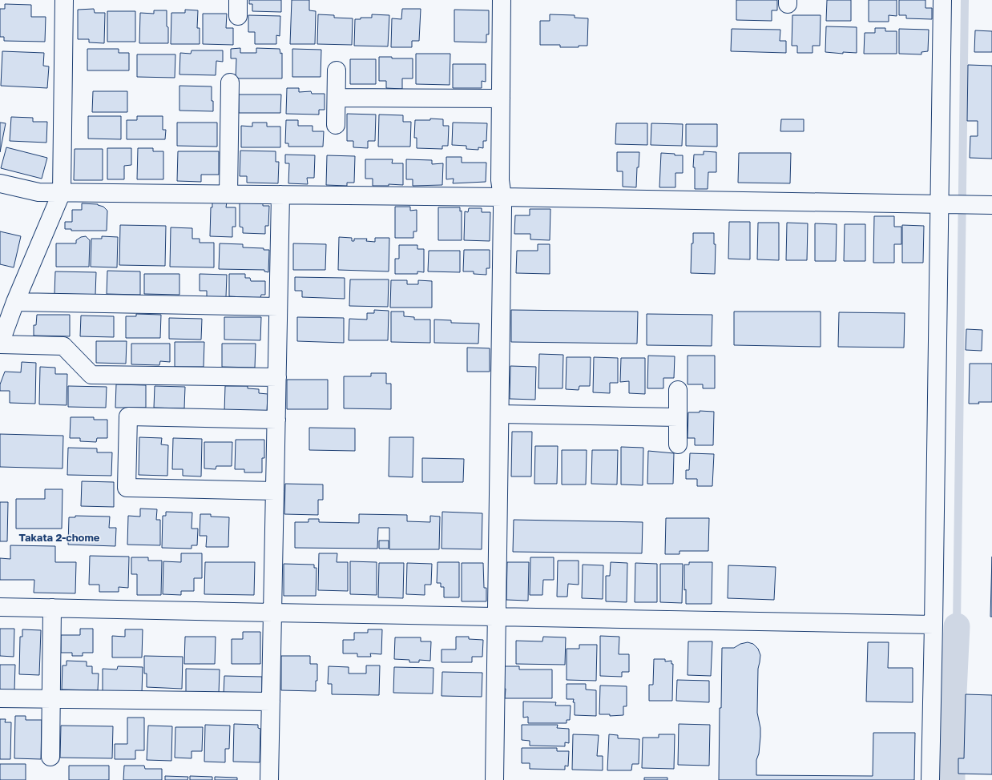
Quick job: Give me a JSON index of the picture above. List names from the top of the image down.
{
  "districts": ["Takata 2-chome"]
}
